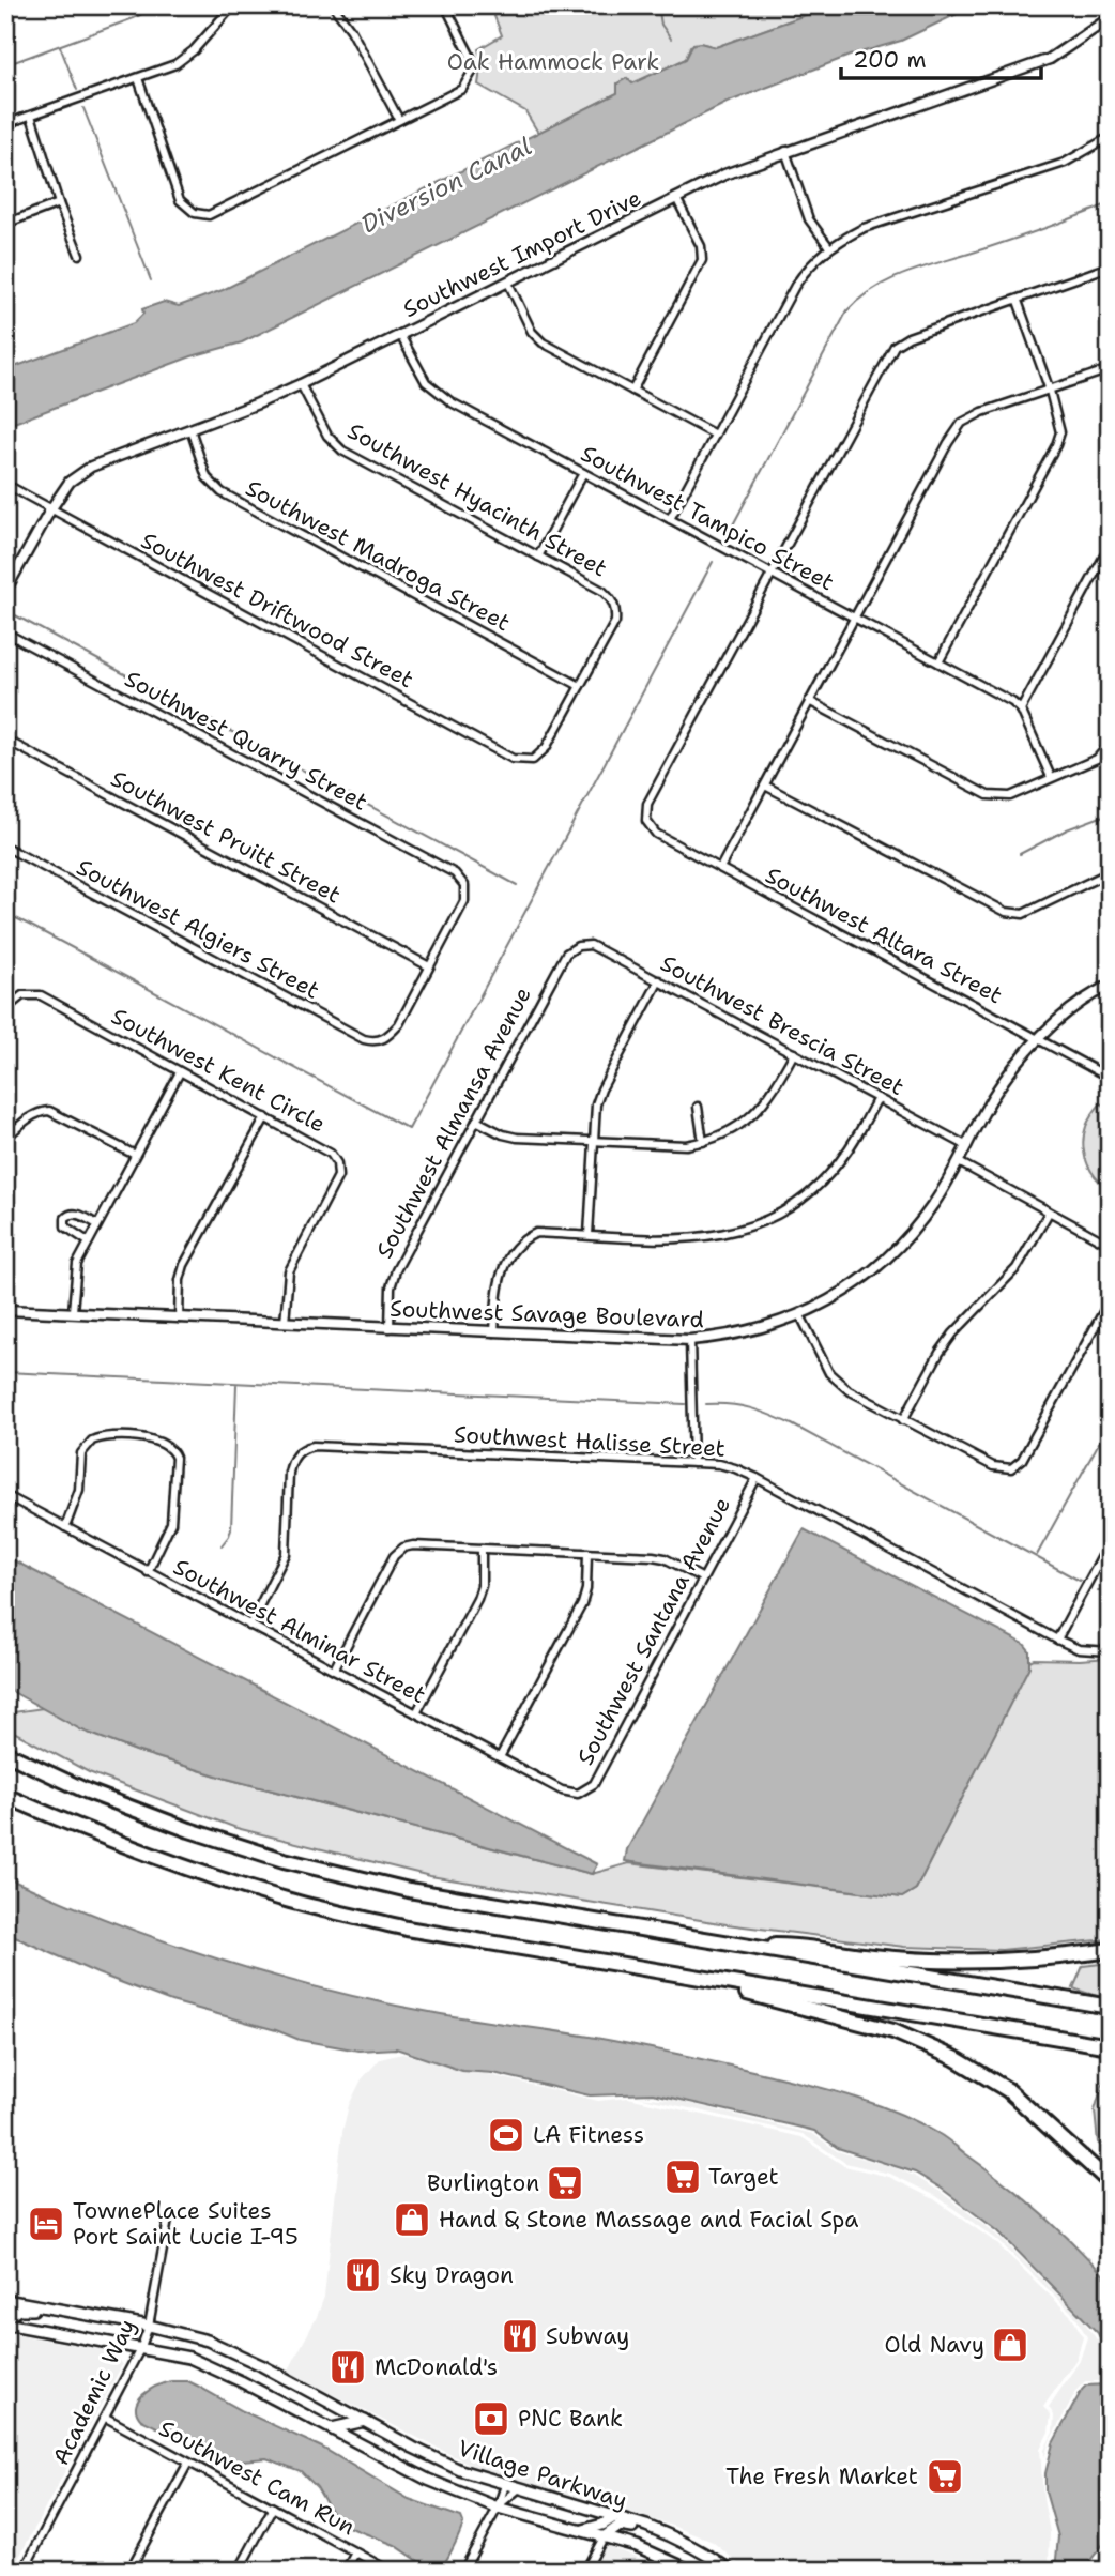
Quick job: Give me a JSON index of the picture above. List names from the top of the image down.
{
  "streets": {
    "main road": ["Village Parkway"],
    "street": [
      "Southwest Import Drive",
      "Southwest Hyacinth Street",
      "Southwest Tampico Street",
      "Southwest Madroga Street",
      "Southwest Driftwood Street",
      "Southwest Quarry Street",
      "Southwest Pruitt Street",
      "Southwest Algiers Street",
      "Southwest Altara Street",
      "Southwest Brescia Street",
      "Southwest Kent Circle",
      "Southwest Almansa Avenue",
      "Southwest Savage Boulevard",
      "Southwest Halisse Street",
      "Southwest Alminar Street",
      "Southwest Santana Avenue",
      "Academic Way",
      "Southwest Cam Run"
    ]
  },
  "crossings": [
    ["Southwest Import Drive", "Southwest Hyacinth Street"],
    ["Southwest Import Drive", "Southwest Tampico Street"],
    ["Southwest Import Drive", "Southwest Madroga Street"],
    ["Southwest Import Drive", "Southwest Driftwood Street"],
    ["Southwest Hyacinth Street", "Southwest Madroga Street"],
    ["Southwest Hyacinth Street", "Southwest Driftwood Street"],
    ["Southwest Tampico Street", "Southwest Altara Street"],
    ["Southwest Madroga Street", "Southwest Driftwood Street"],
    ["Southwest Quarry Street", "Southwest Pruitt Street"],
    ["Southwest Quarry Street", "Southwest Algiers Street"],
    ["Southwest Pruitt Street", "Southwest Algiers Street"],
    ["Southwest Altara Street", "Southwest Savage Boulevard"],
    ["Southwest Brescia Street", "Southwest Almansa Avenue"],
    ["Southwest Brescia Street", "Southwest Savage Boulevard"],
    ["Southwest Kent Circle", "Southwest Savage Boulevard"],
    ["Southwest Almansa Avenue", "Southwest Savage Boulevard"],
    ["Southwest Halisse Street", "Southwest Alminar Street"],
    ["Southwest Halisse Street", "Southwest Santana Avenue"],
    ["Southwest Alminar Street", "Southwest Santana Avenue"],
    ["Academic Way", "Village Parkway"],
    ["Academic Way", "Southwest Cam Run"]
  ],
  "water": ["Diversion Canal"],
  "parks": ["Oak Hammock Park"],
  "places": {
    "sports": ["LA Fitness"],
    "supermarket": ["Target", "Burlington", "The Fresh Market"],
    "shop": ["Hand & Stone Massage and Facial Spa", "Old Navy"],
    "hotel": ["TownePlace Suites Port Saint Lucie I-95"],
    "restaurant": ["Sky Dragon", "Subway", "McDonald's"],
    "bank": ["PNC Bank"]
  },
  "scale_bar": "200 m"
}
